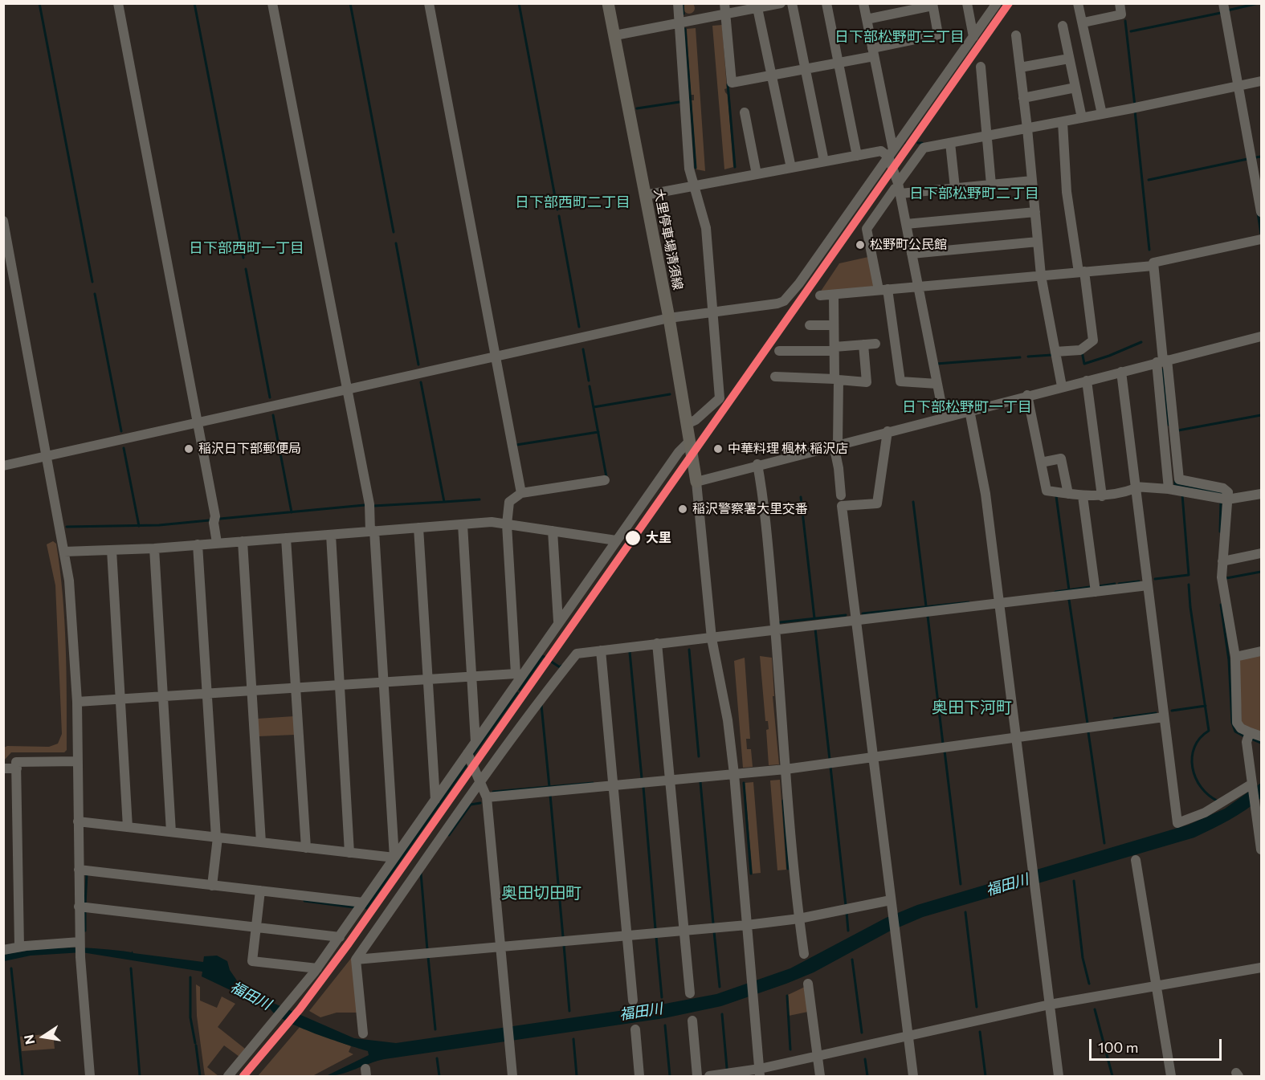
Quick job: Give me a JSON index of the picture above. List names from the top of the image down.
{
  "streets": {
    "main road": ["大里停車場清須線"]
  },
  "districts": [
    "日下部松野町三丁目",
    "日下部松野町二丁目",
    "日下部西町二丁目",
    "日下部西町一丁目",
    "日下部松野町一丁目",
    "奥田下河町",
    "奥田切田町"
  ],
  "water": ["福田川"],
  "places": [
    "松野町公民館",
    "稲沢日下部郵便局",
    "中華料理 楓林 稲沢店",
    "稲沢警察署大里交番",
    "大里"
  ],
  "scale_bar": "100 m",
  "north": "left"
}
